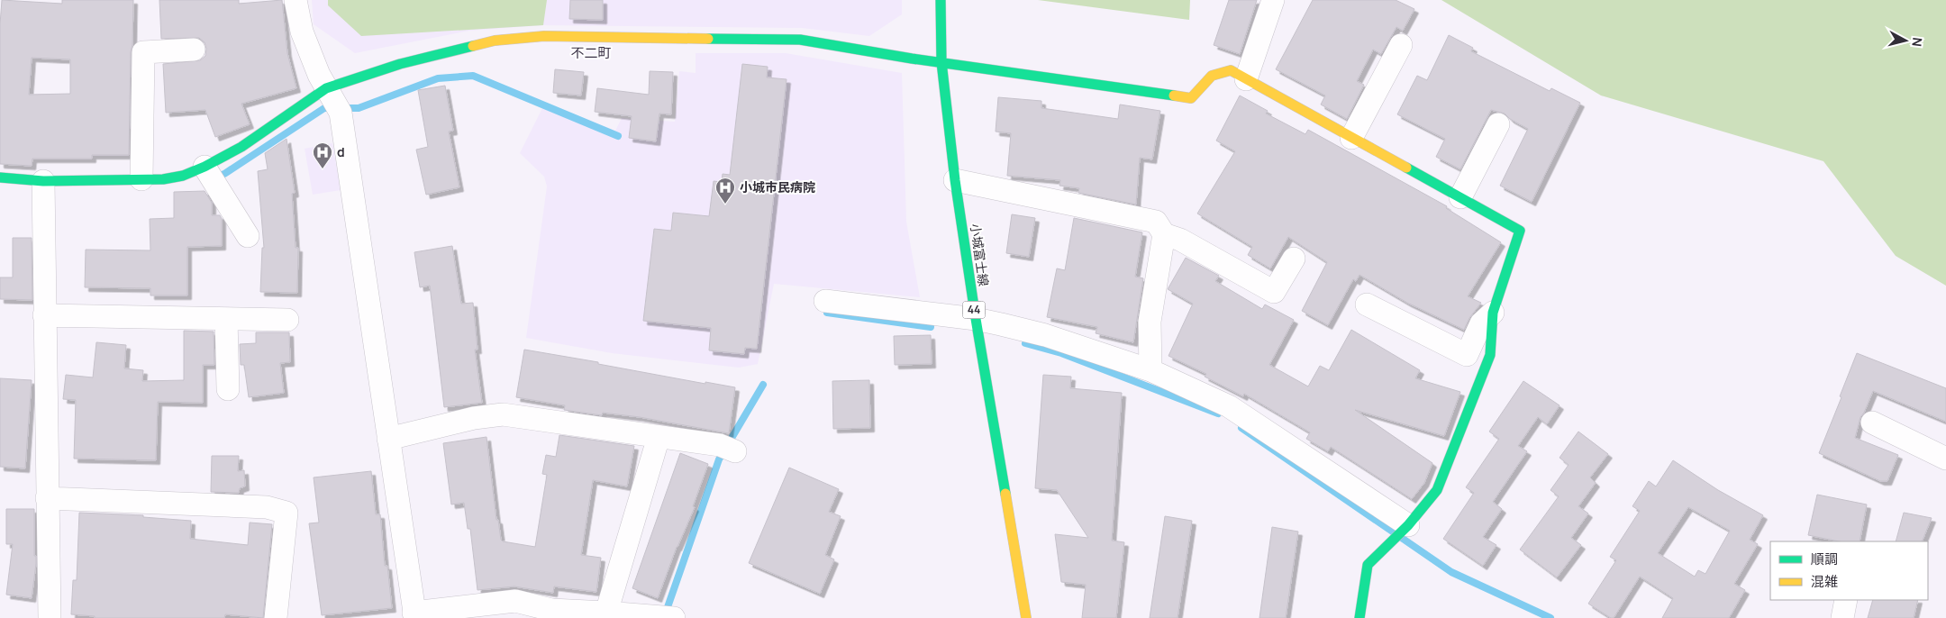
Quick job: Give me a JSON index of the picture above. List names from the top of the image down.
{
  "streets": {
    "street": ["小城富士線", "44"]
  },
  "districts": ["不二町"],
  "places": {
    "hospital": ["d", "小城市民病院"]
  },
  "legend": ["順調", "混雑"],
  "north": "right"
}
